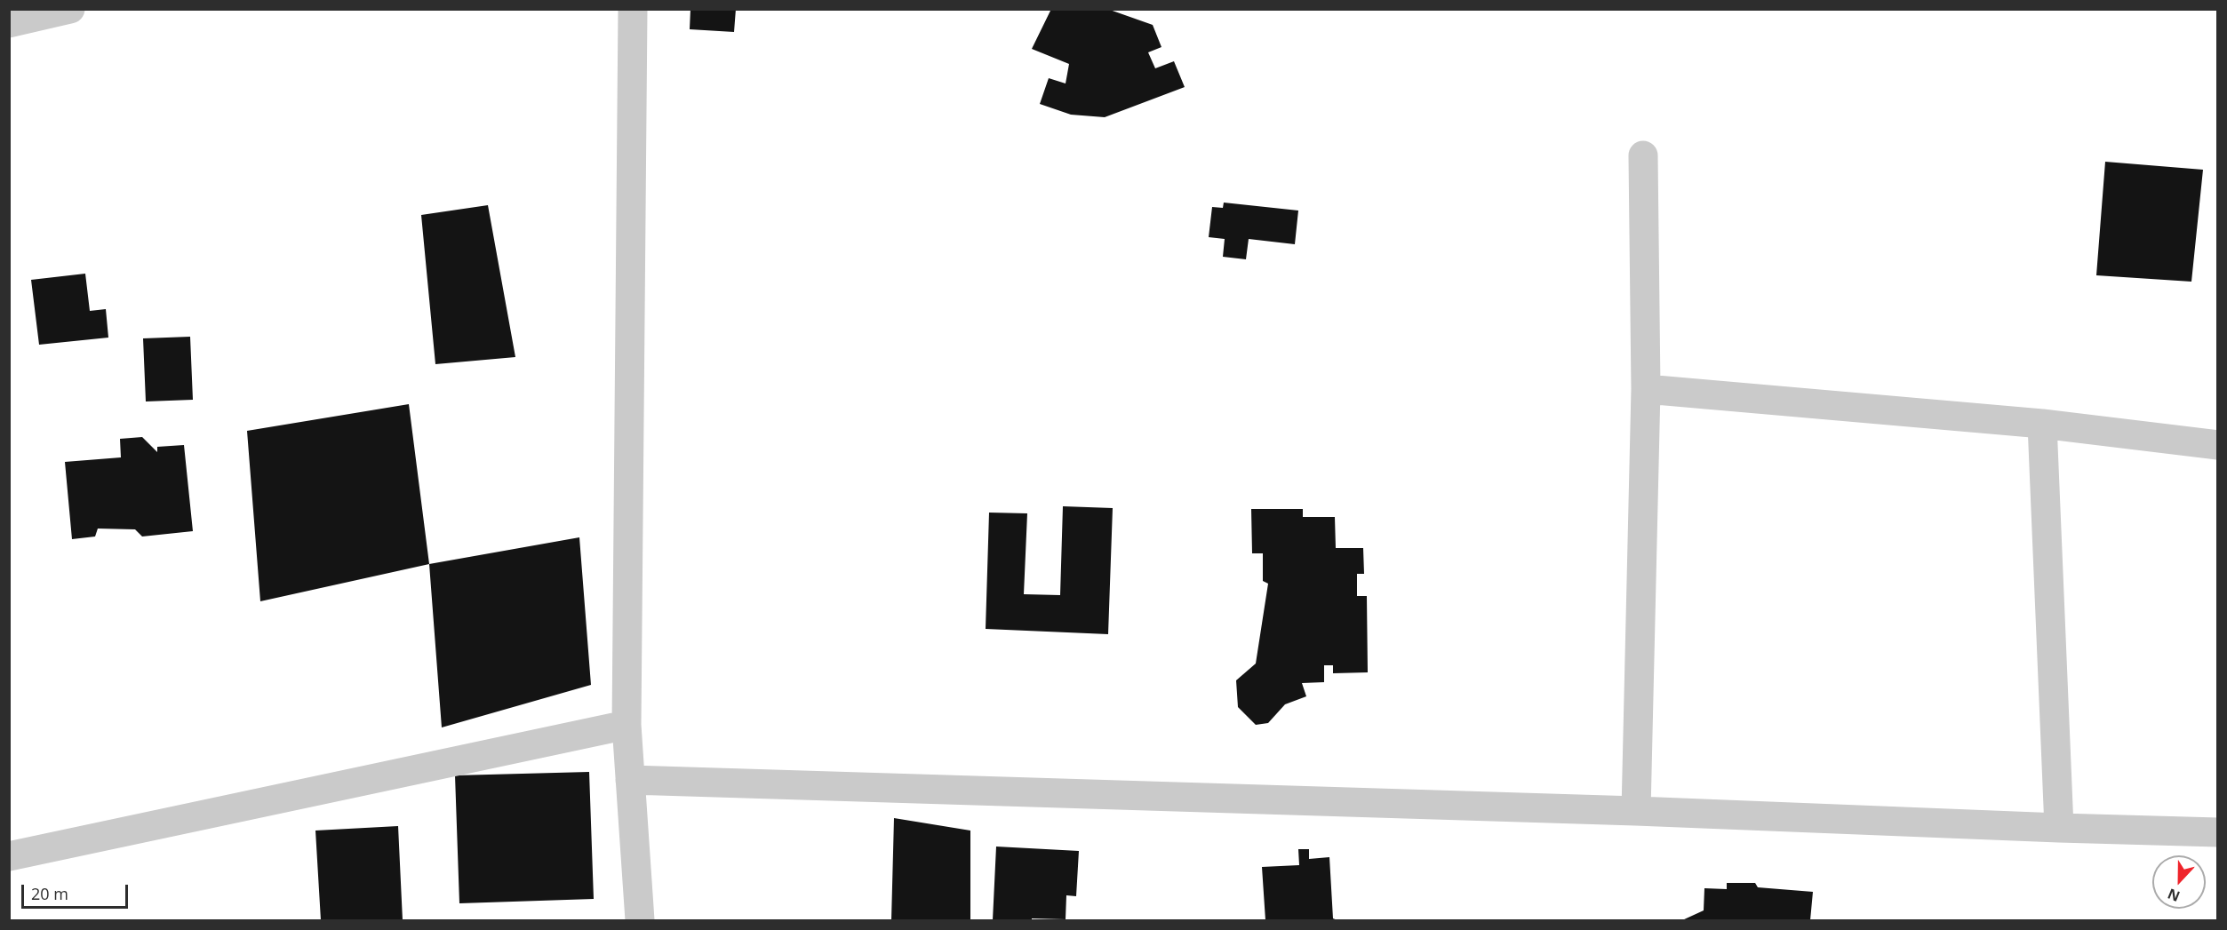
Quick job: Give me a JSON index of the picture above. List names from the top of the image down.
{
  "scale_bar": "20 m",
  "north": "bottom"
}
